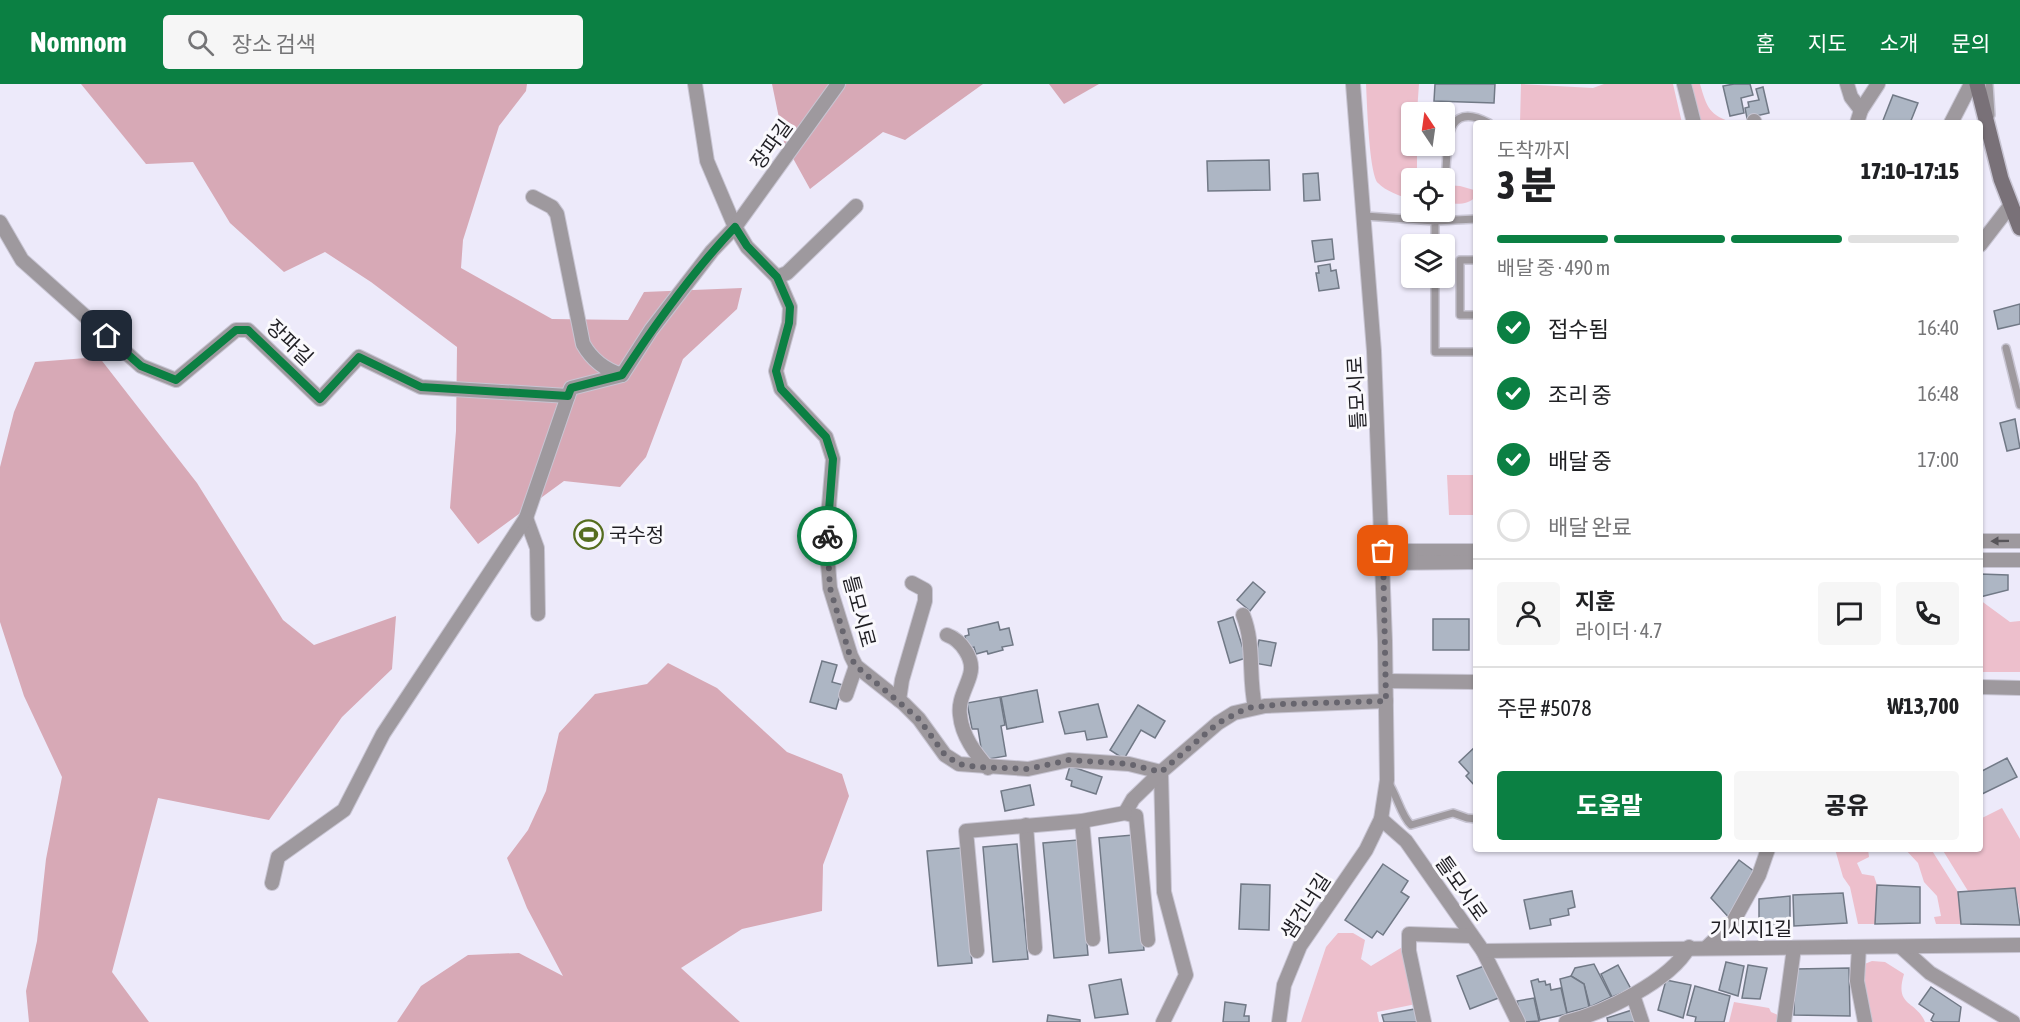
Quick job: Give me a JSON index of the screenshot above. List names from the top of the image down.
{
  "streets": {
    "street": [
      "장파길",
      "틀모시로",
      "샘건너길",
      "기시지1길"
    ]
  },
  "crossings": [
    ["틀모시로", "샘건너길"],
    ["틀모시로", "기시지1길"]
  ],
  "places": {
    "sports": ["국수정"]
  },
  "north": "top",
  "page": {
    "header": "Nomnom",
    "search": "장소 검색",
    "nav": [
      "홈",
      "지도",
      "소개",
      "문의"
    ],
    "heading": ["3 분", "도착까지", "17:10–17:15"],
    "panel": [
      "지훈",
      "라이더 · 4.7",
      "주문 #5078",
      "₩13,700"
    ],
    "bar": "배달 중 · 490 m",
    "list": [
      ["접수됨", "16:40"],
      ["조리 중", "16:48"],
      ["배달 중", "17:00"],
      "배달 완료"
    ],
    "buttons": ["도움말", "공유"]
  }
}
